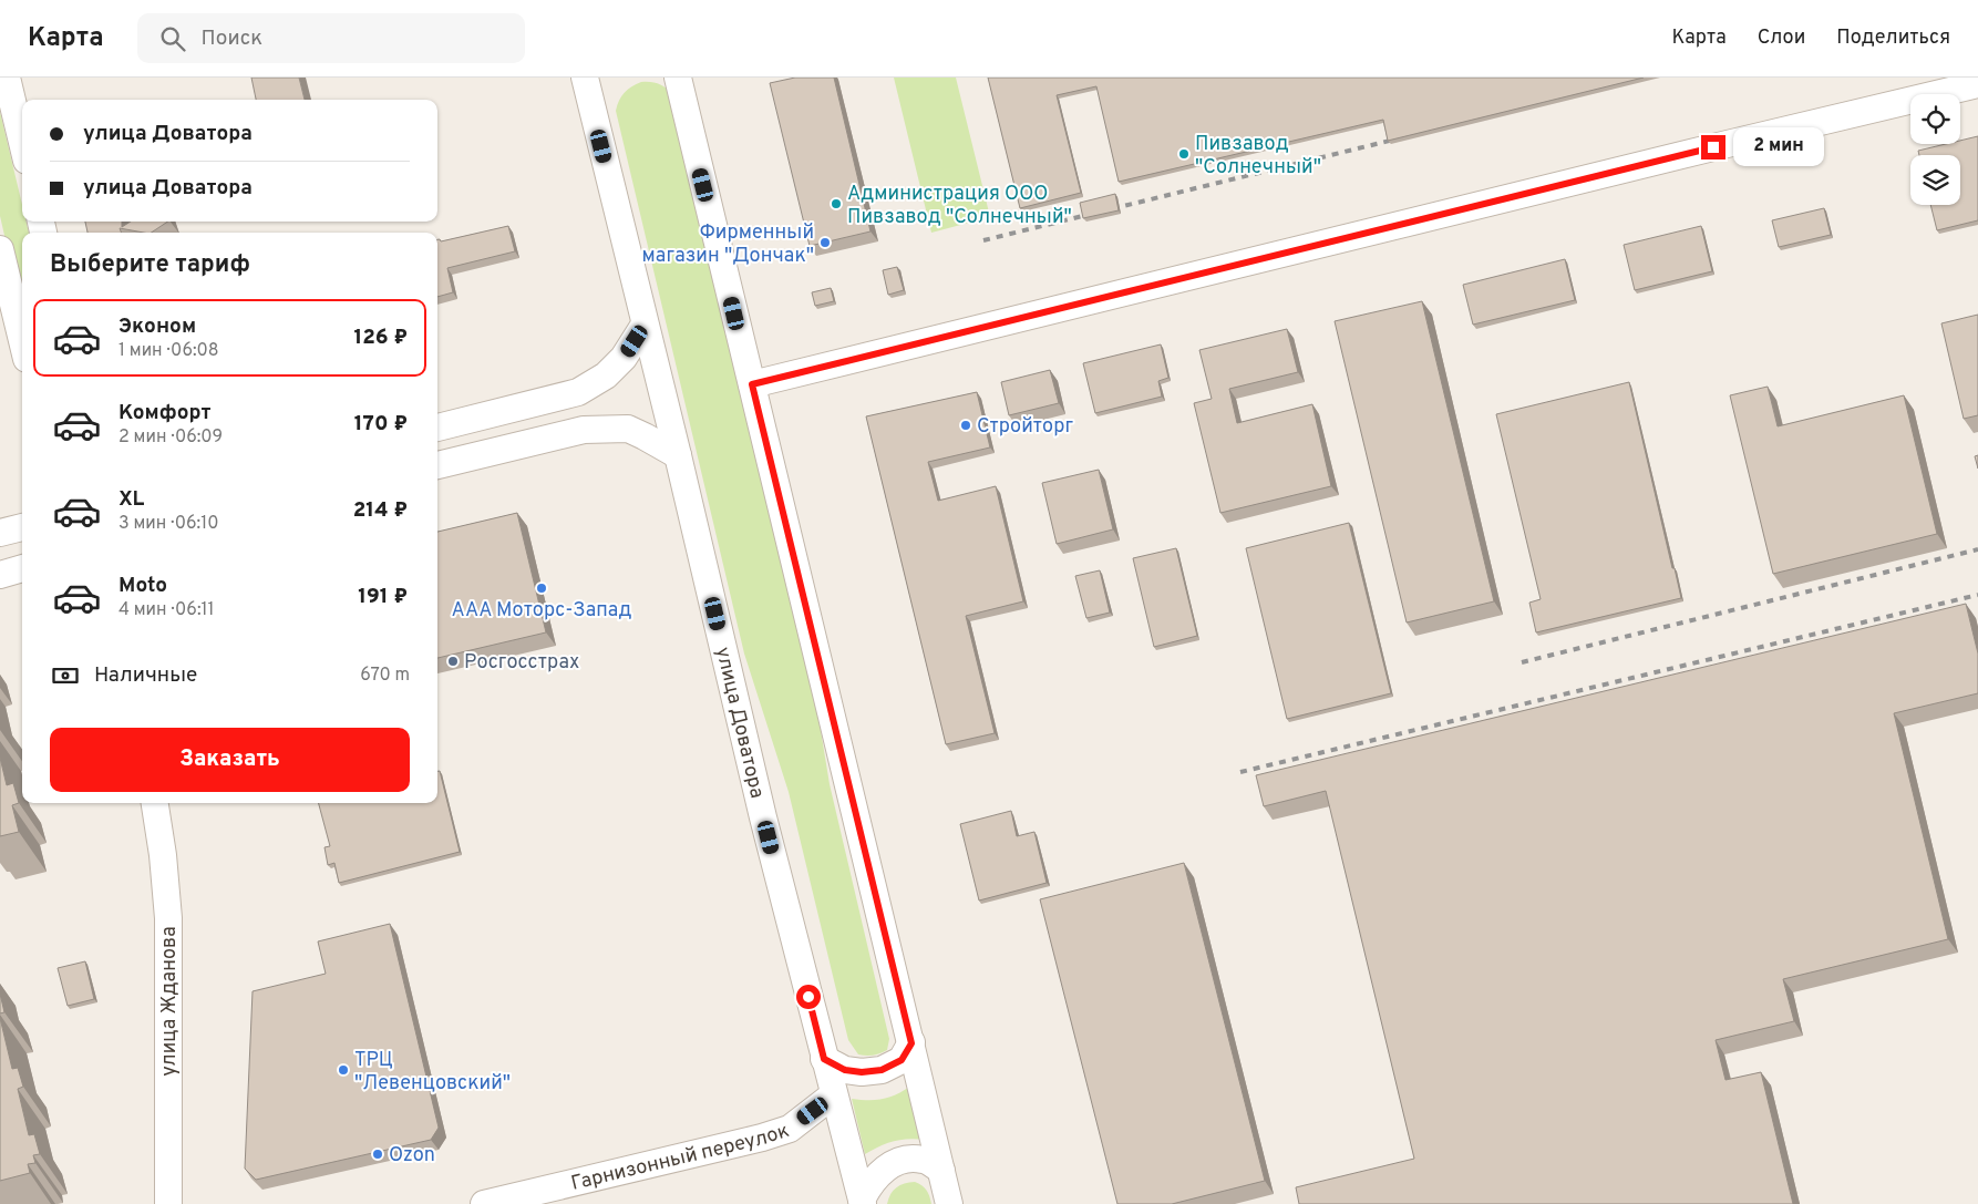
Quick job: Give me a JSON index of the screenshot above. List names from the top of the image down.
{
  "streets": {
    "street": ["улица Доватора", "улица Жданова", "Гарнизонный переулок"]
  },
  "crossings": [
    ["улица Доватора", "Гарнизонный переулок"]
  ],
  "places": [
    "Пивзавод \"Солнечный\"",
    "Администрация ООО Пивзавод \"Солнечный\"",
    "Фирменный магазин \"Дончак\"",
    "Стройторг",
    "ААА Моторс-Запад",
    "Росгосстрах",
    "ТРЦ \"Левенцовский\"",
    "Ozon"
  ],
  "page": {
    "header": "Карта",
    "search": "Поиск",
    "nav": ["Карта", "Слои", "Поделиться"],
    "banner": ["улица Доватора", "улица Доватора"],
    "bubble": "2 мин",
    "heading": "Выберите тариф",
    "list": [
      {
        "name": "Эконом",
        "note": "1 мин · 06:08",
        "value": "126 ₽"
      },
      {
        "name": "Комфорт",
        "note": "2 мин · 06:09",
        "value": "170 ₽"
      },
      {
        "name": "XL",
        "note": "3 мин · 06:10",
        "value": "214 ₽"
      },
      {
        "name": "Moto",
        "note": "4 мин · 06:11",
        "value": "191 ₽"
      }
    ],
    "pay": ["Наличные", "670 m"],
    "buttons": "Заказать"
  }
}
